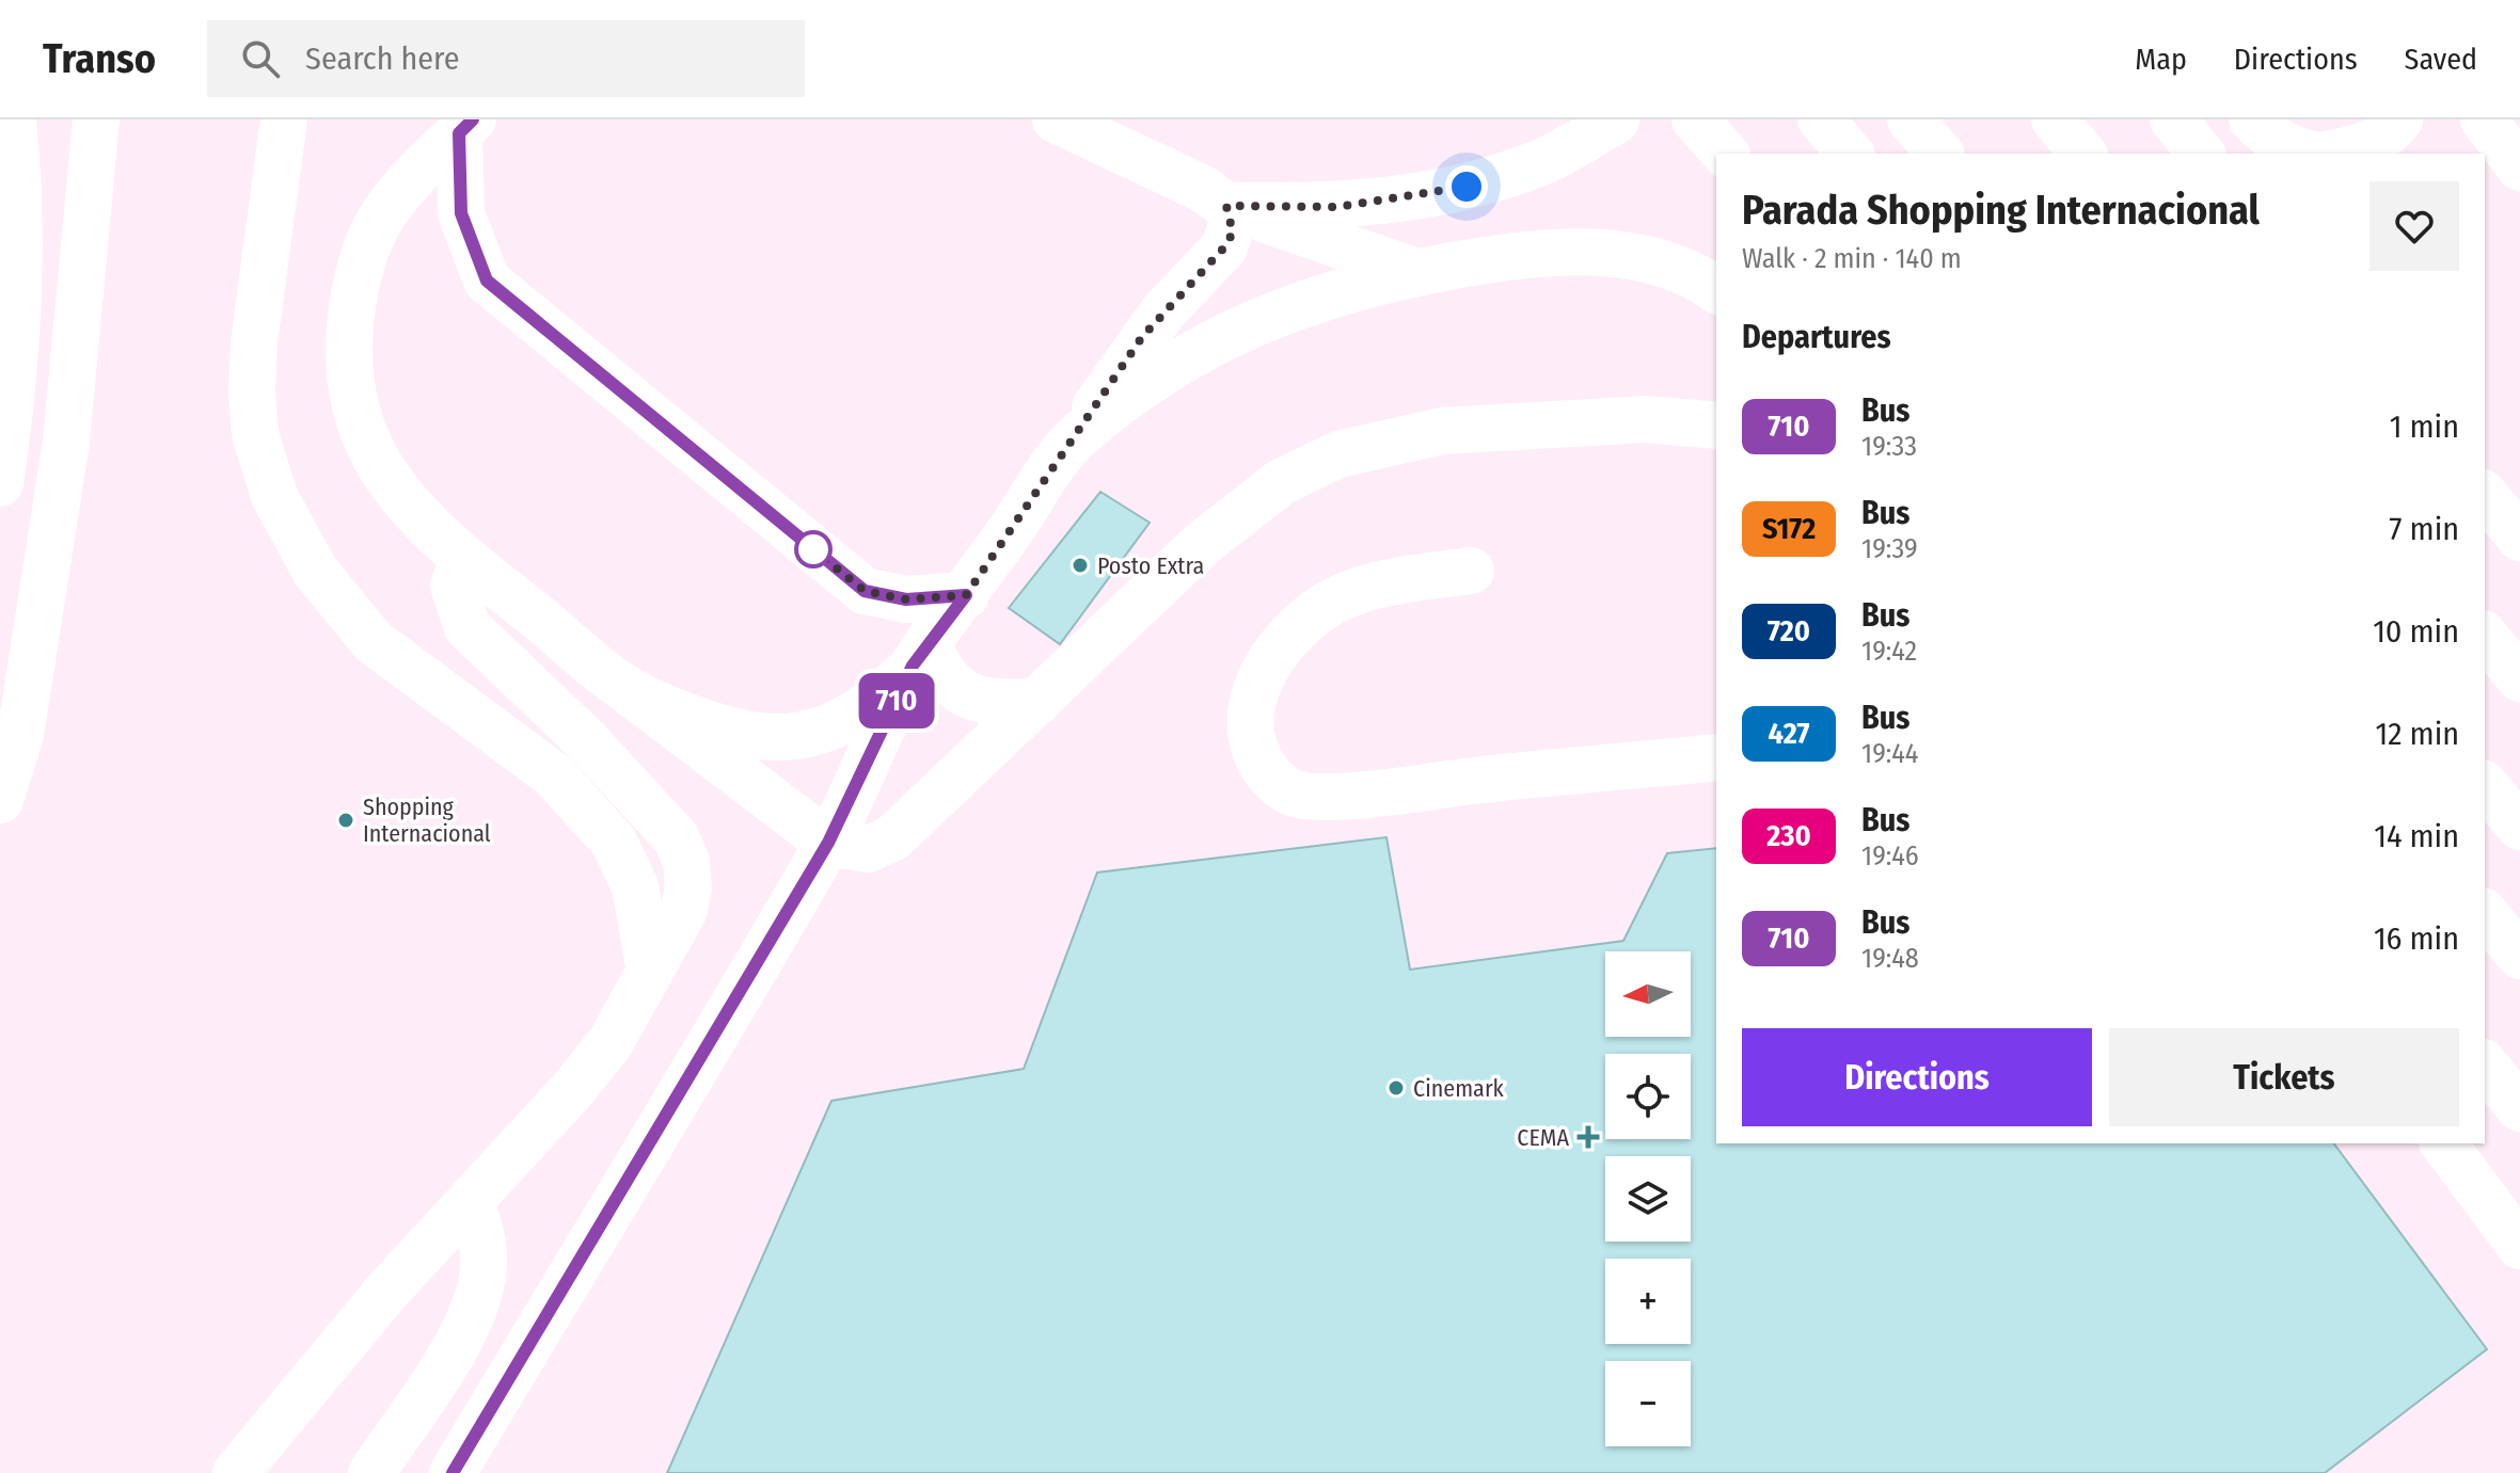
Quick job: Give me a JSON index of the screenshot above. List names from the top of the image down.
{
  "places": {
    "other": ["Posto Extra", "Shopping Internacional", "Cinemark"],
    "health": ["CEMA"]
  },
  "lines": ["bus line 710"],
  "north": "left",
  "page": {
    "header": "Transo",
    "search": "Search here",
    "nav": ["Map", "Directions", "Saved"],
    "on_map": "710",
    "heading": [
      ["Parada Shopping Internacional", "Walk · 2 min · 140 m"],
      "Departures"
    ],
    "list": [
      {
        "mark": "710",
        "name": "Bus",
        "note": "19:33",
        "value": "1 min"
      },
      {
        "mark": "S172",
        "name": "Bus",
        "note": "19:39",
        "value": "7 min"
      },
      {
        "mark": "720",
        "name": "Bus",
        "note": "19:42",
        "value": "10 min"
      },
      {
        "mark": "427",
        "name": "Bus",
        "note": "19:44",
        "value": "12 min"
      },
      {
        "mark": "230",
        "name": "Bus",
        "note": "19:46",
        "value": "14 min"
      },
      {
        "mark": "710",
        "name": "Bus",
        "note": "19:48",
        "value": "16 min"
      }
    ],
    "map_buttons": ["+", "−"],
    "buttons": ["Directions", "Tickets"]
  }
}
